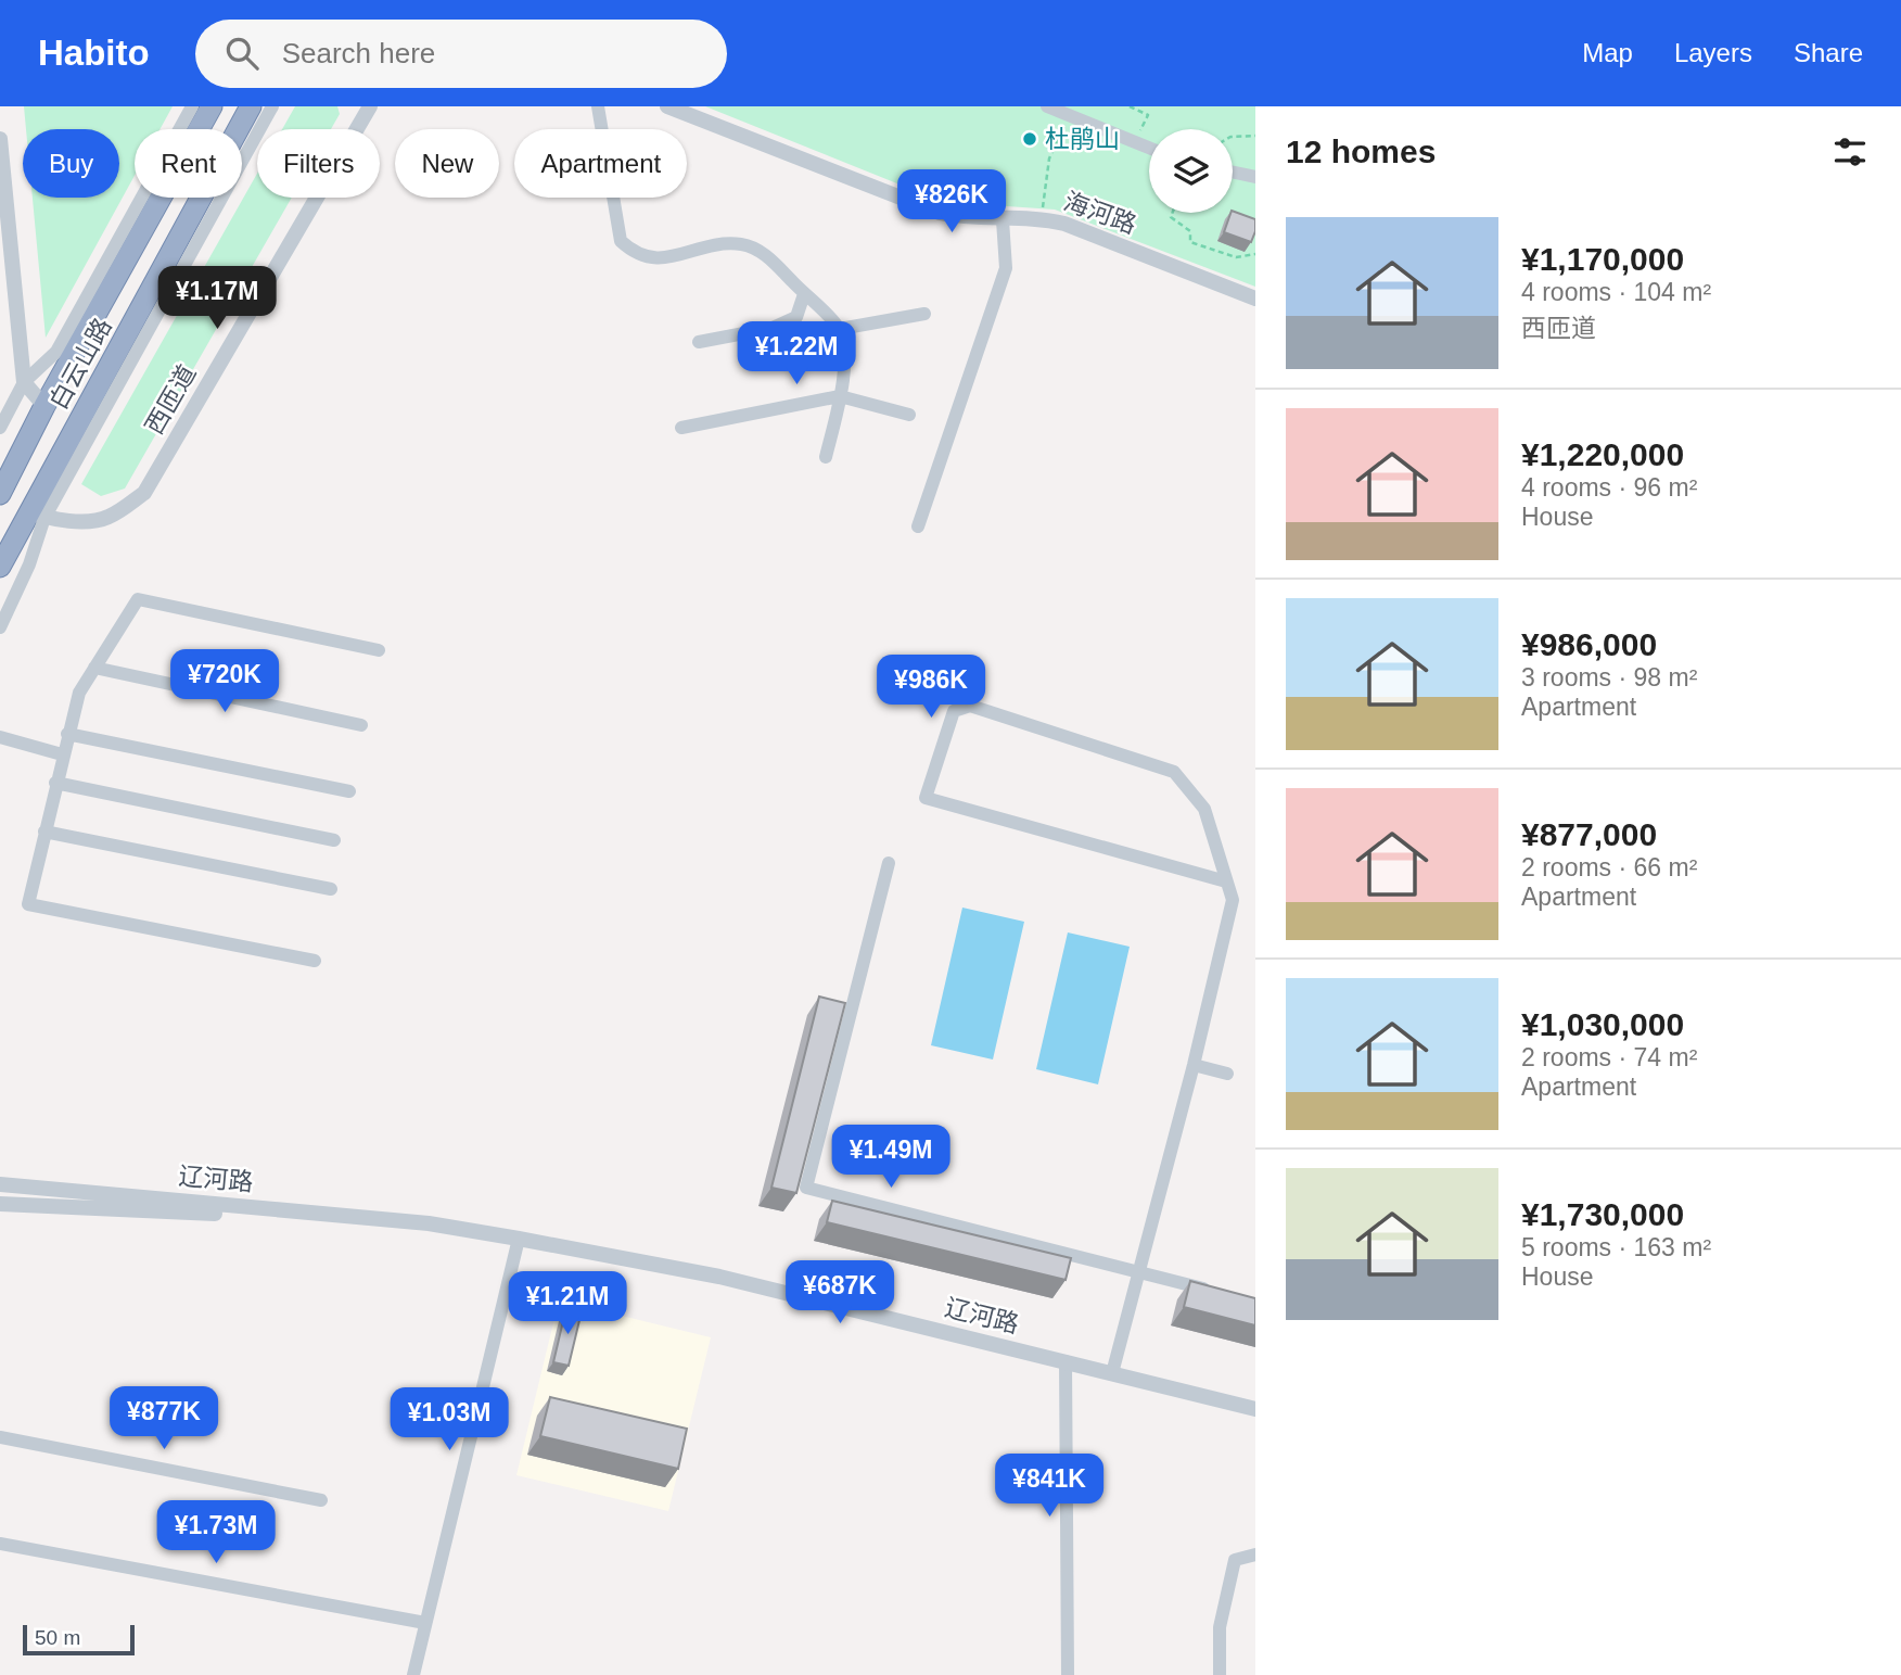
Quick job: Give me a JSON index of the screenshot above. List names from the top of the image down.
{
  "streets": {
    "highway": ["白云山路"],
    "street": ["海河路", "西匝道", "辽河路"]
  },
  "crossings": [
    ["白云山路", "西匝道"]
  ],
  "places": ["杜鹃山"],
  "scale_bar": "50 m",
  "page": {
    "header": "Habito",
    "search": "Search here",
    "nav": ["Map", "Layers", "Share"],
    "heading": "12 homes",
    "chip": [
      "Buy",
      "Rent",
      "Filters",
      "New",
      "Apartment"
    ],
    "price": [
      "¥826K",
      "¥1.17M",
      "¥1.22M",
      "¥720K",
      "¥986K",
      "¥1.49M",
      "¥687K",
      "¥1.21M",
      "¥877K",
      "¥1.03M",
      "¥841K",
      "¥1.73M"
    ],
    "list": [
      {
        "name": "¥1,170,000",
        "note": "4 rooms · 104 m² · 西匝道"
      },
      {
        "name": "¥1,220,000",
        "note": "4 rooms · 96 m² · House"
      },
      {
        "name": "¥986,000",
        "note": "3 rooms · 98 m² · Apartment"
      },
      {
        "name": "¥877,000",
        "note": "2 rooms · 66 m² · Apartment"
      },
      {
        "name": "¥1,030,000",
        "note": "2 rooms · 74 m² · Apartment"
      },
      {
        "name": "¥1,730,000",
        "note": "5 rooms · 163 m² · House"
      }
    ],
    "scale": "50 m"
  }
}
